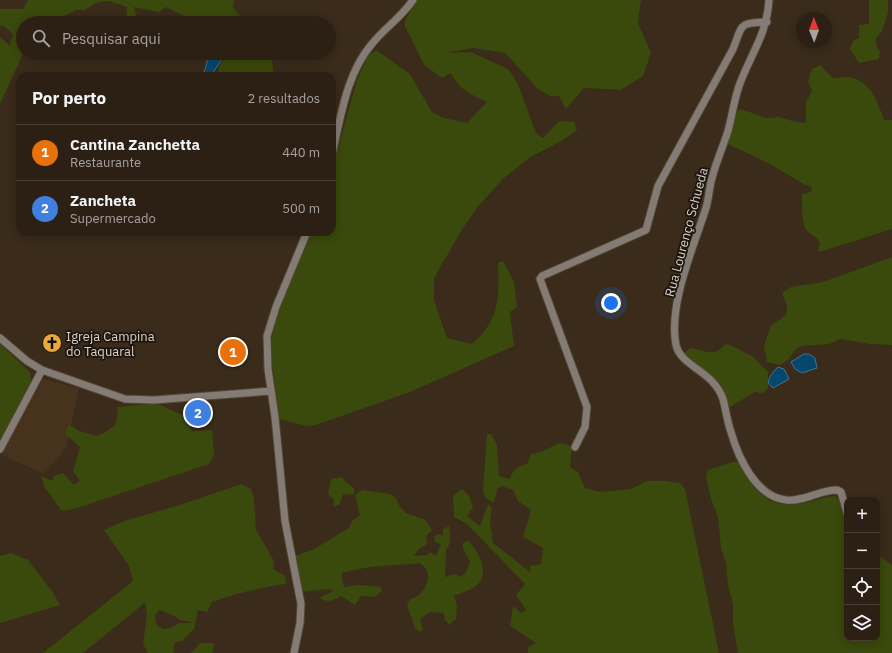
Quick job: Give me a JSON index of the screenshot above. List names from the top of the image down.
{
  "streets": {
    "street": ["Rua Lourenço Schueda"]
  },
  "places": {
    "church": ["Igreja Campina do Taquaral"]
  },
  "north": "top",
  "page": {
    "search": "Pesquisar aqui",
    "heading": ["Por perto", "2 resultados"],
    "list": [
      {
        "mark": "1",
        "name": "Cantina Zanchetta",
        "note": "Restaurante",
        "value": "440 m"
      },
      {
        "mark": "2",
        "name": "Zancheta",
        "note": "Supermercado",
        "value": "500 m"
      }
    ],
    "pins": ["1", "2"],
    "map_buttons": ["+", "−"]
  }
}
